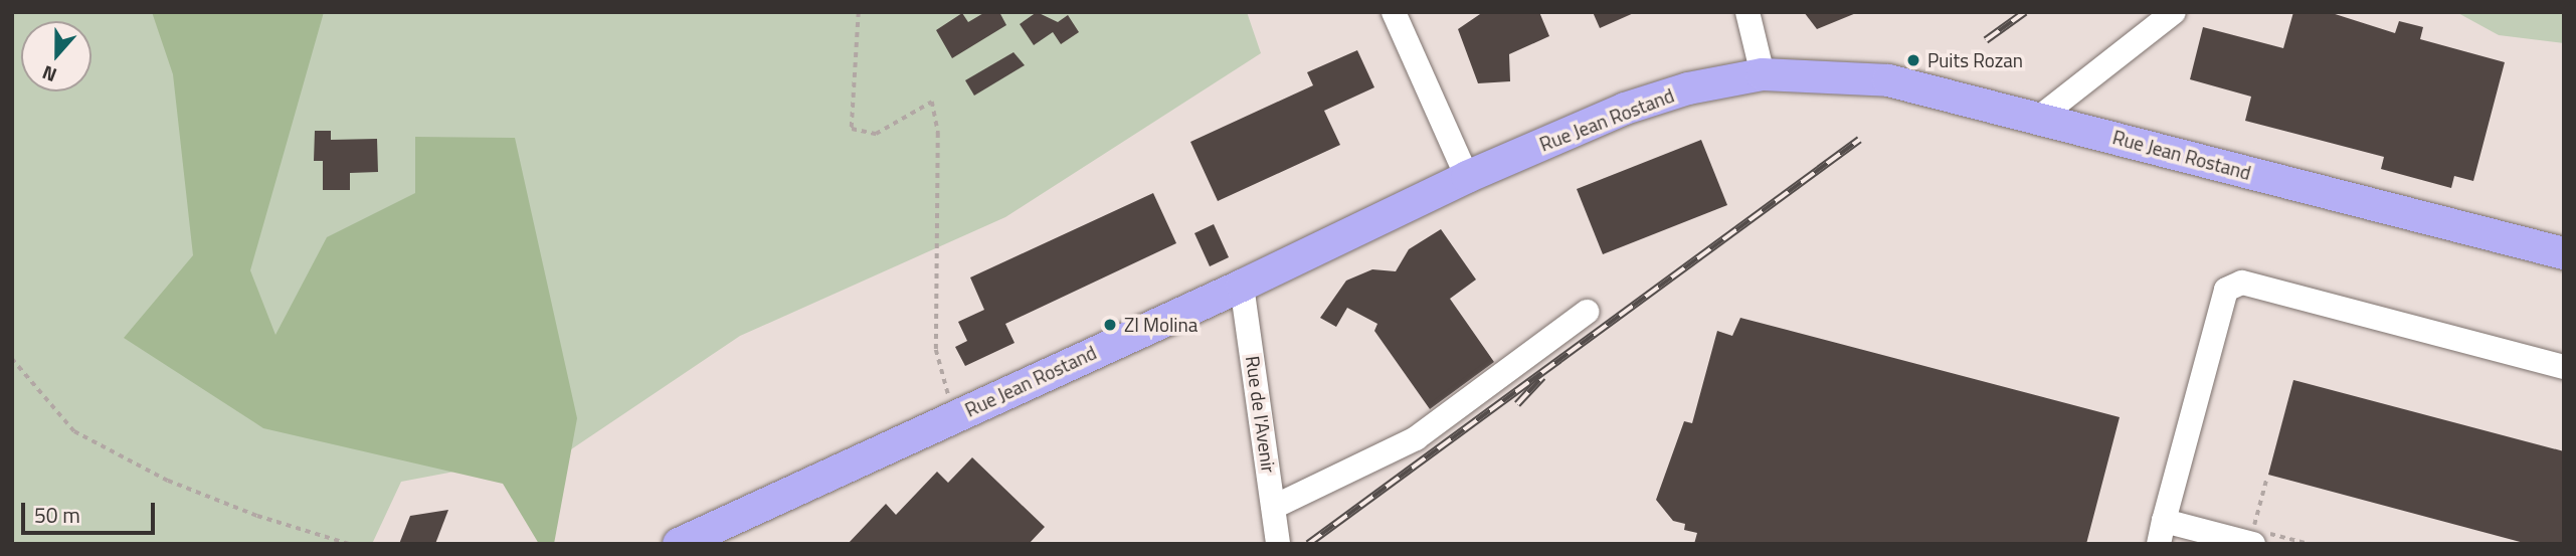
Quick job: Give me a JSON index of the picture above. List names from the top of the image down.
{
  "streets": {
    "main road": ["Rue Jean Rostand"],
    "street": ["Rue de l'Avenir"]
  },
  "crossings": [
    ["Rue Jean Rostand", "Rue de l'Avenir"]
  ],
  "places": ["Puits Rozan", "ZI Molina"],
  "scale_bar": "50 m",
  "north": "bottom"
}
